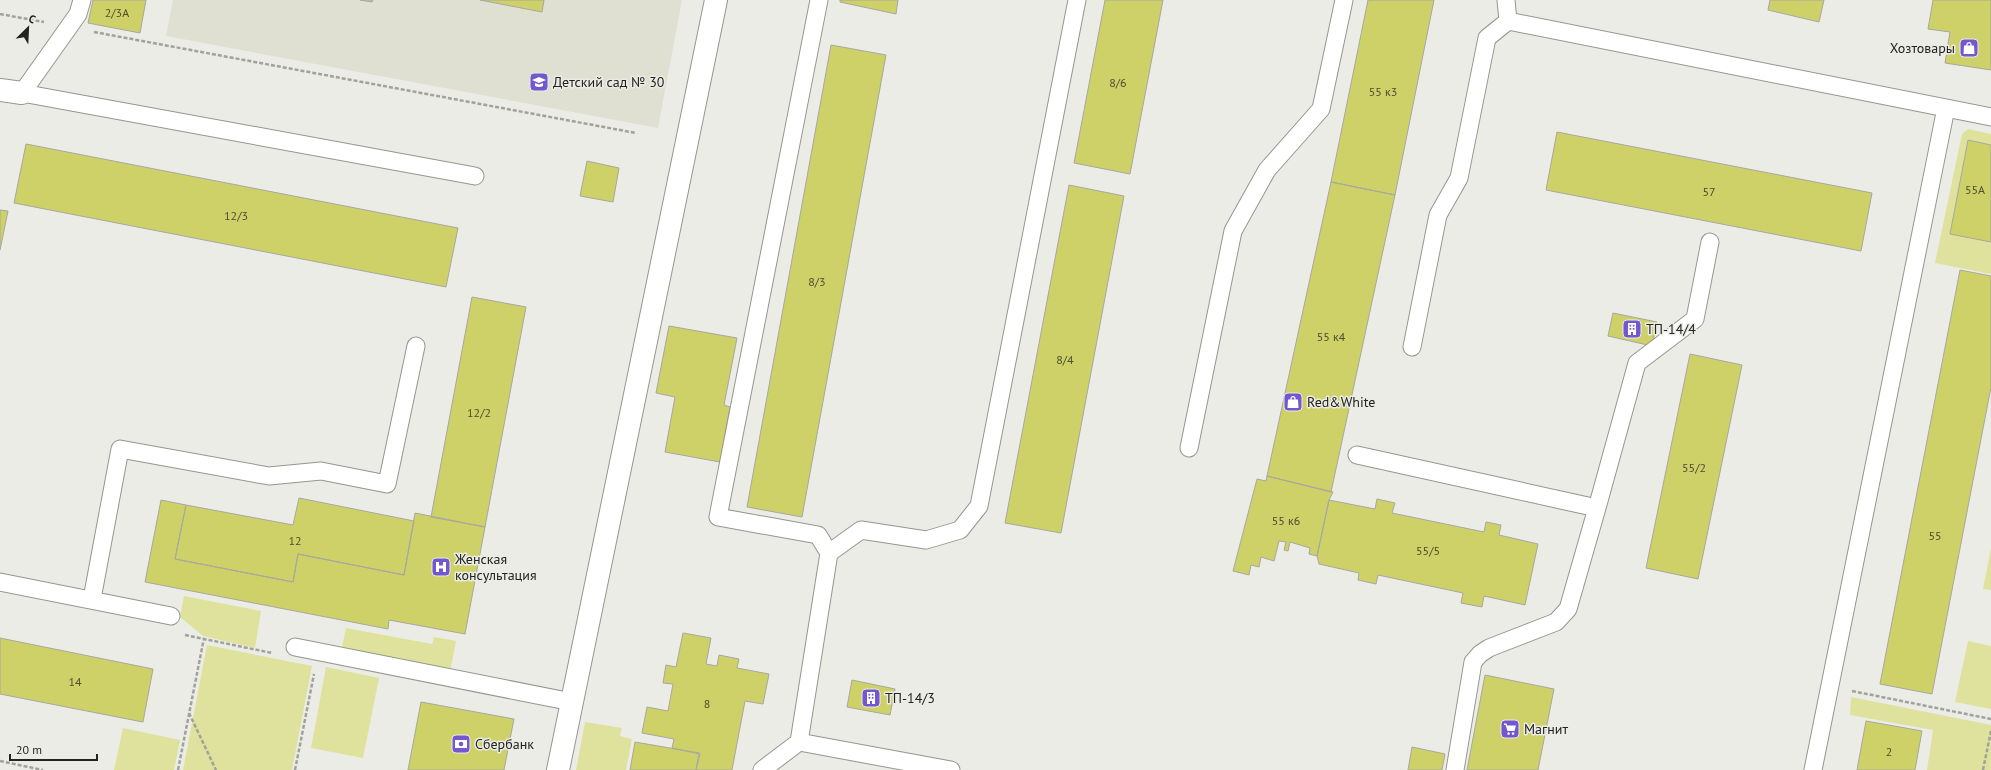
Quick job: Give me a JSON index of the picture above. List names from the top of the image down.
{
  "places": {
    "shop": ["Хозтовары", "Red&White"],
    "school or university": ["Детский сад № 30"],
    "building": ["ТП-14/4", "ТП-14/3"],
    "hospital": ["Женская консультация"],
    "supermarket": ["Магнит"],
    "bank": ["Сбербанк"]
  },
  "house_numbers": [
    "2/3А",
    "8/6",
    "55 к3",
    "55А",
    "57",
    "12/3",
    "8/3",
    "55 к4",
    "8/4",
    "12/2",
    "55/2",
    "55 к6",
    "55",
    "12",
    "55/5",
    "14",
    "8",
    "2"
  ],
  "scale_bar": "20 m",
  "north": "top right"
}
